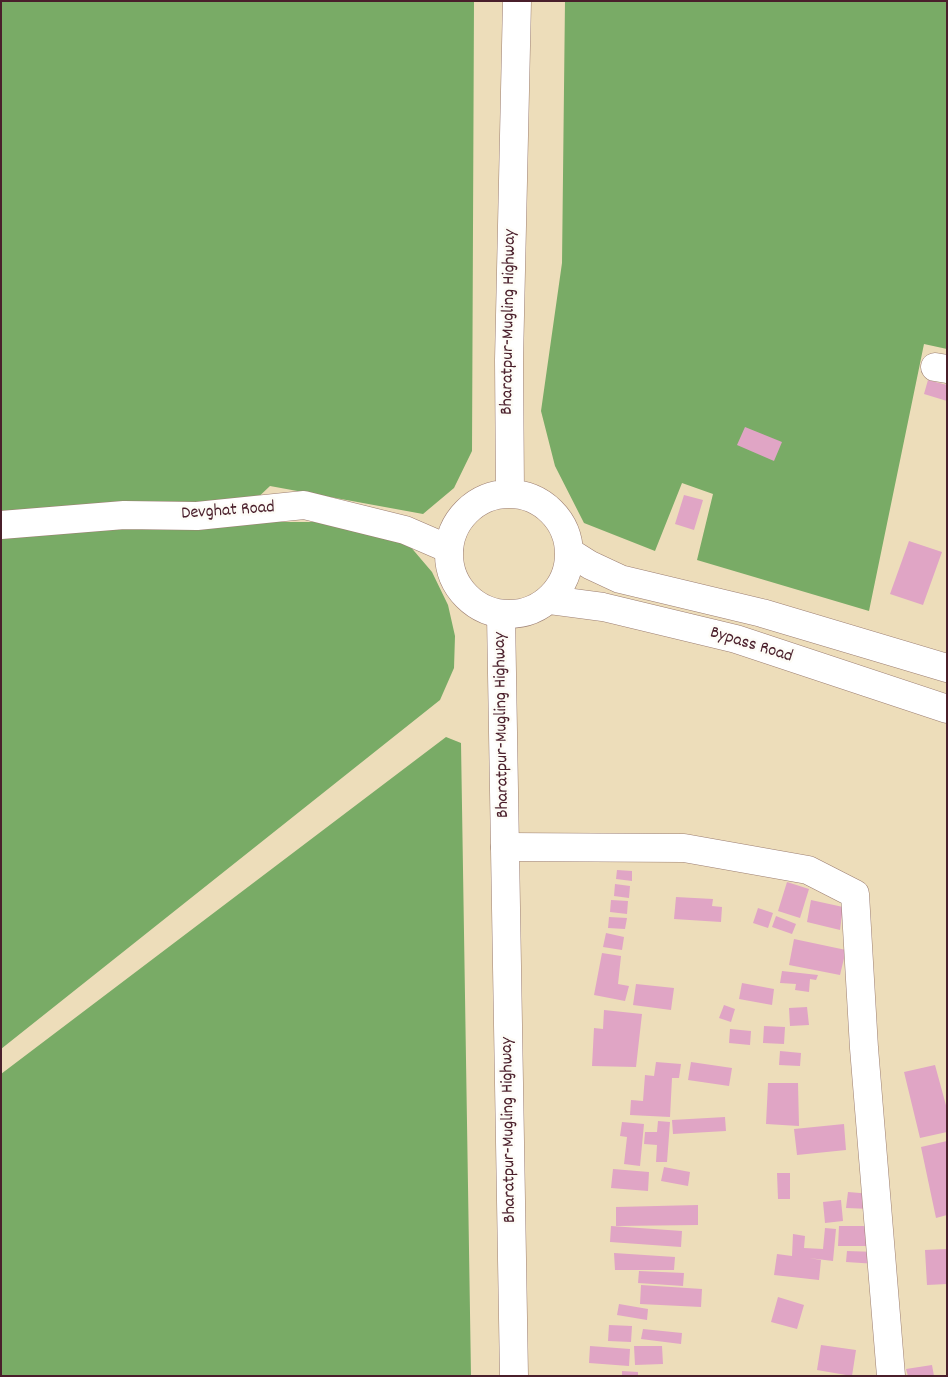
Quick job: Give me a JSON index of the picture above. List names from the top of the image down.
{
  "streets": {
    "main road": ["Bharatpur-Mugling Highway", "Devghat Road", "Bypass Road"]
  },
  "crossings": [
    ["Bharatpur-Mugling Highway", "Devghat Road"],
    ["Bharatpur-Mugling Highway", "Bypass Road"],
    ["Devghat Road", "Bypass Road"]
  ]
}
